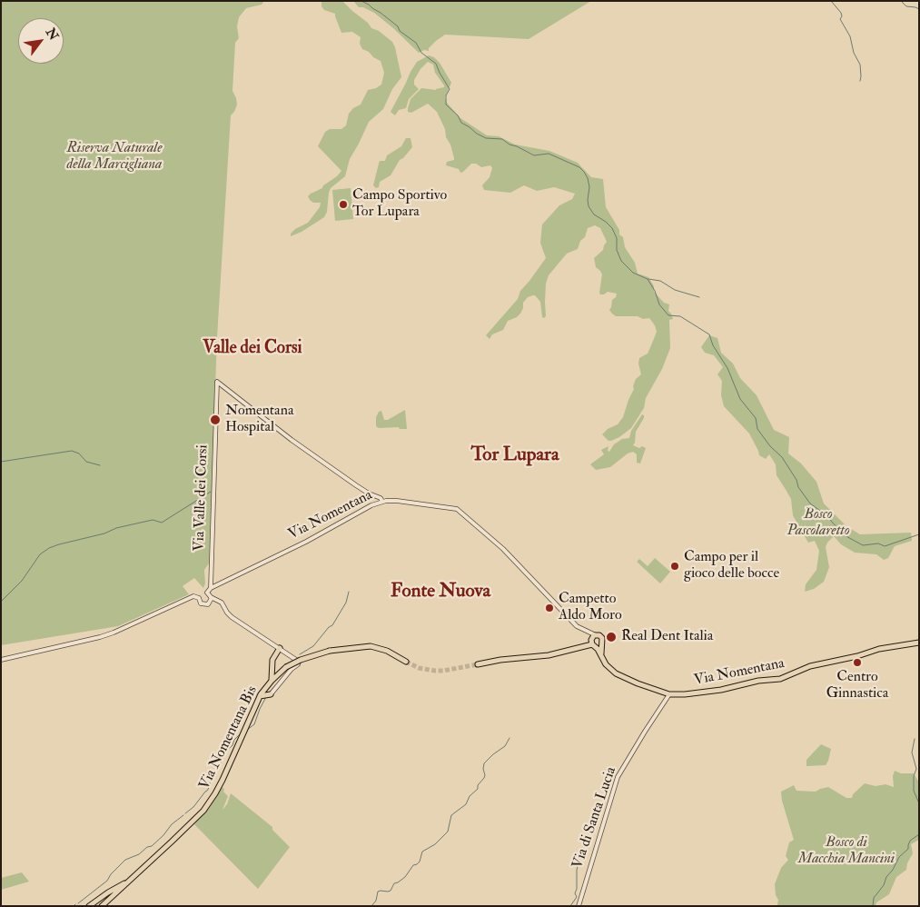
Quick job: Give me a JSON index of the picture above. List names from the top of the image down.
{
  "streets": {
    "main road": ["Via Nomentana", "Via Nomentana Bis"],
    "street": ["Via Valle dei Corsi", "Via di Santa Lucia"]
  },
  "crossings": [
    ["Via Valle dei Corsi", "Via Nomentana"],
    ["Via Nomentana", "Via di Santa Lucia"]
  ],
  "districts": ["Valle dei Corsi", "Tor Lupara", "Fonte Nuova"],
  "parks": ["Riserva Naturale della Marcigliana", "Bosco Pascolaretto", "Bosco di Macchia Mancini"],
  "places": [
    "Campo Sportivo Tor Lupara",
    "Nomentana Hospital",
    "Campo per il gioco delle bocce",
    "Campetto Aldo Moro",
    "Real Dent Italia",
    "Centro Ginnastica"
  ],
  "north": "top right"
}
